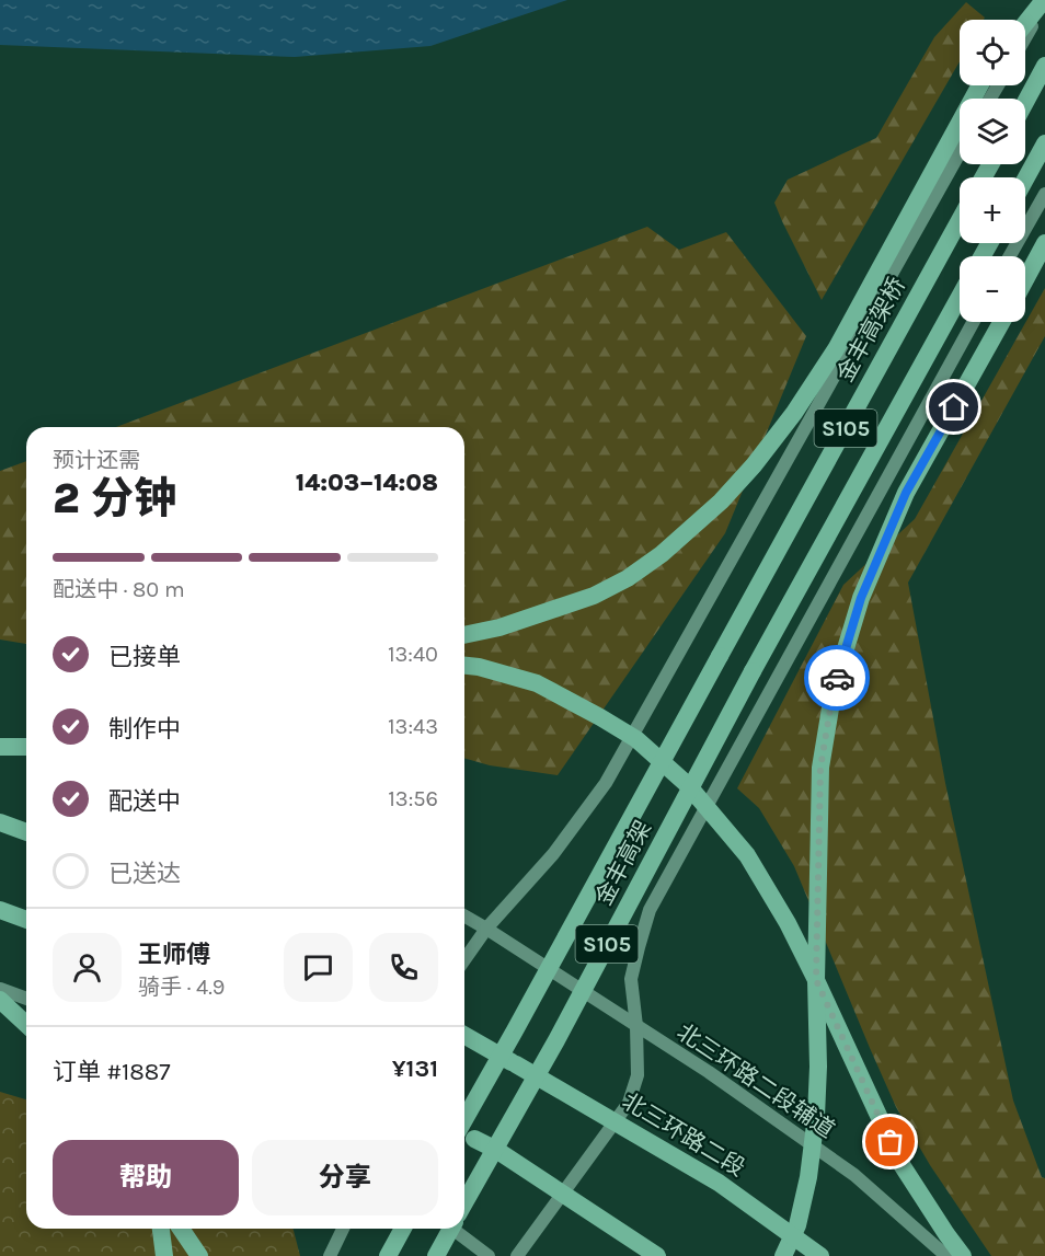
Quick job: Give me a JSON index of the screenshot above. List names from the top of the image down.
{
  "streets": {
    "highway": [
      "金丰高架桥",
      "S105",
      "金丰高架",
      "北三环路二段"
    ],
    "main road": ["北三环路二段辅道"]
  },
  "crossings": [
    ["金丰高架桥", "金丰高架"]
  ],
  "page": {
    "map_buttons": ["+", "−"],
    "heading": ["2 分钟", "预计还需", "14:03–14:08"],
    "panel": [
      "王师傅",
      "骑手 · 4.9",
      "订单 #1887",
      "¥131"
    ],
    "bar": "配送中 · 80 m",
    "list": [
      ["已接单", "13:40"],
      ["制作中", "13:43"],
      ["配送中", "13:56"],
      "已送达"
    ],
    "buttons": ["帮助", "分享"]
  }
}
